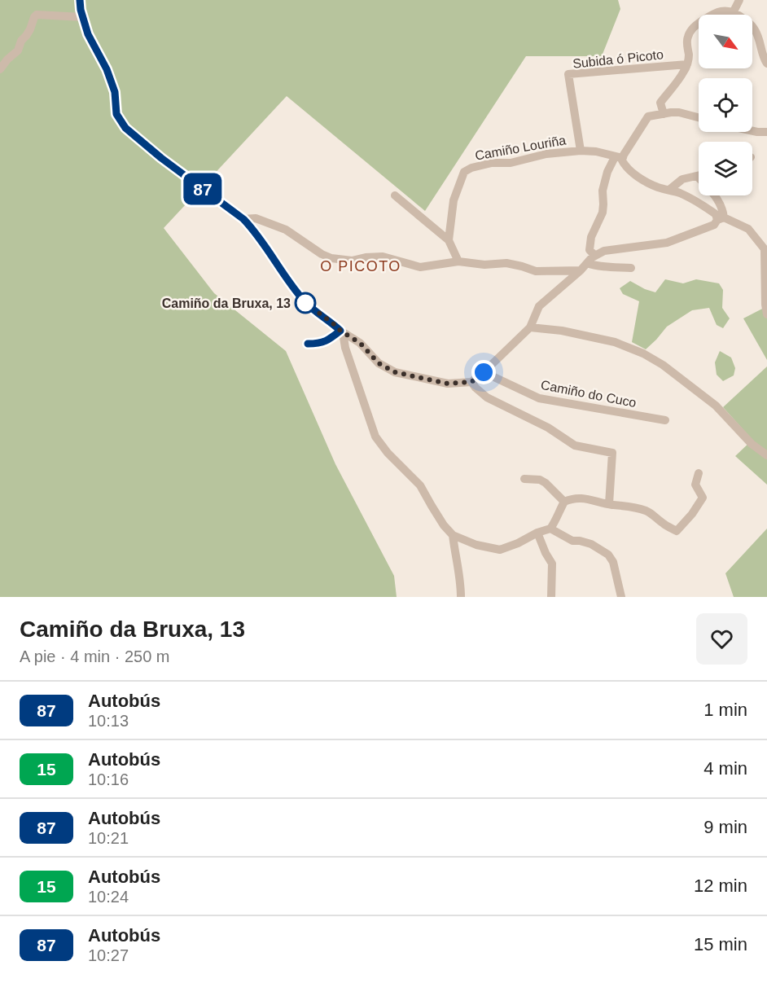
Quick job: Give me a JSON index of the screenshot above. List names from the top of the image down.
{
  "streets": {
    "street": ["Subida ó Picoto", "Camiño Louriña", "Camiño do Cuco"]
  },
  "crossings": [
    ["Subida ó Picoto", "Camiño Louriña"]
  ],
  "districts": ["O PICOTO"],
  "places": ["Camiño da Bruxa, 13"],
  "lines": ["bus line 87"],
  "north": "bottom right",
  "page": {
    "on_map": "87",
    "heading": ["Camiño da Bruxa, 13", "A pie · 4 min · 250 m"],
    "list": [
      {
        "mark": "87",
        "name": "Autobús",
        "note": "10:13",
        "value": "1 min"
      },
      {
        "mark": "15",
        "name": "Autobús",
        "note": "10:16",
        "value": "4 min"
      },
      {
        "mark": "87",
        "name": "Autobús",
        "note": "10:21",
        "value": "9 min"
      },
      {
        "mark": "15",
        "name": "Autobús",
        "note": "10:24",
        "value": "12 min"
      },
      {
        "mark": "87",
        "name": "Autobús",
        "note": "10:27",
        "value": "15 min"
      }
    ]
  }
}
